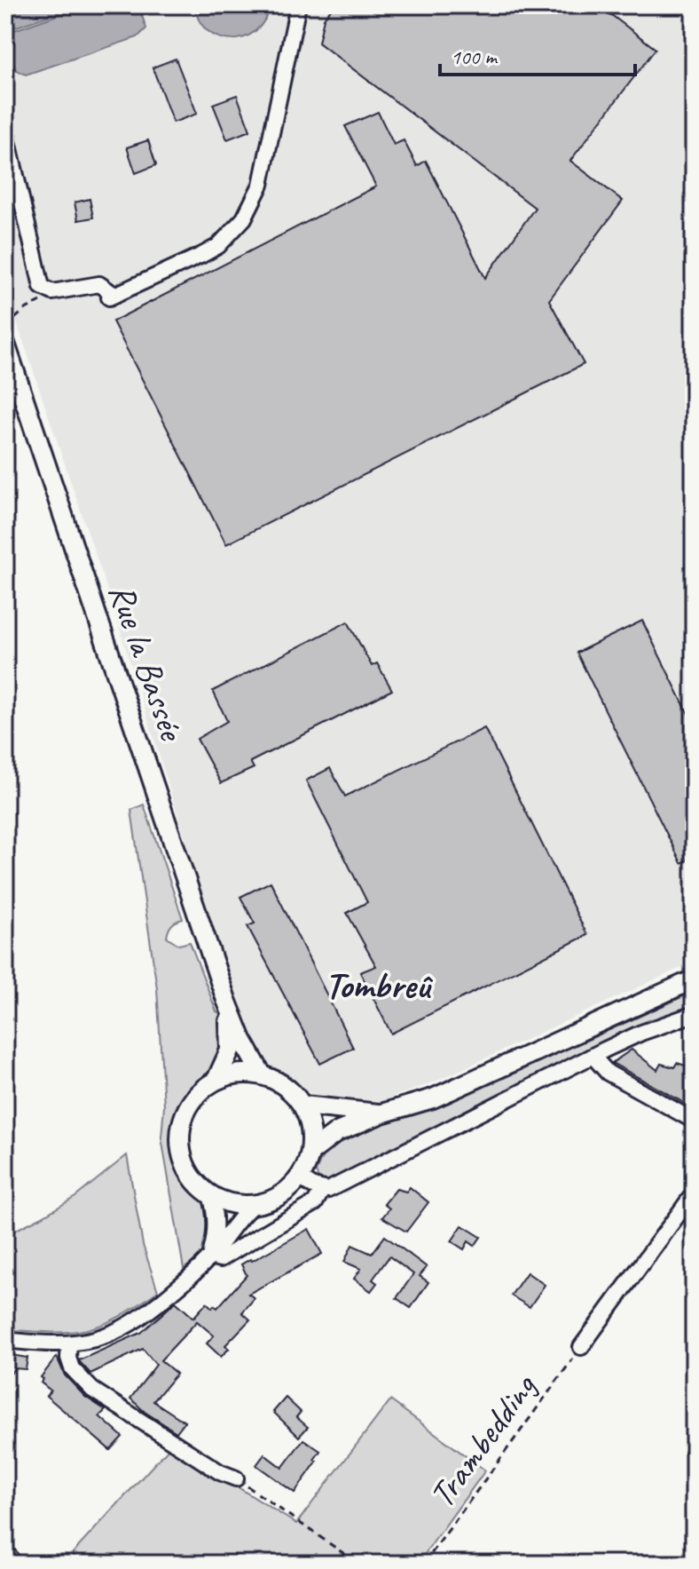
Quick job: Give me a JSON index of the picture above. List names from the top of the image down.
{
  "streets": {
    "main road": ["Rue la Bassée"],
    "path": ["Trambedding"]
  },
  "districts": ["Tombreû"],
  "scale_bar": "100 m"
}
